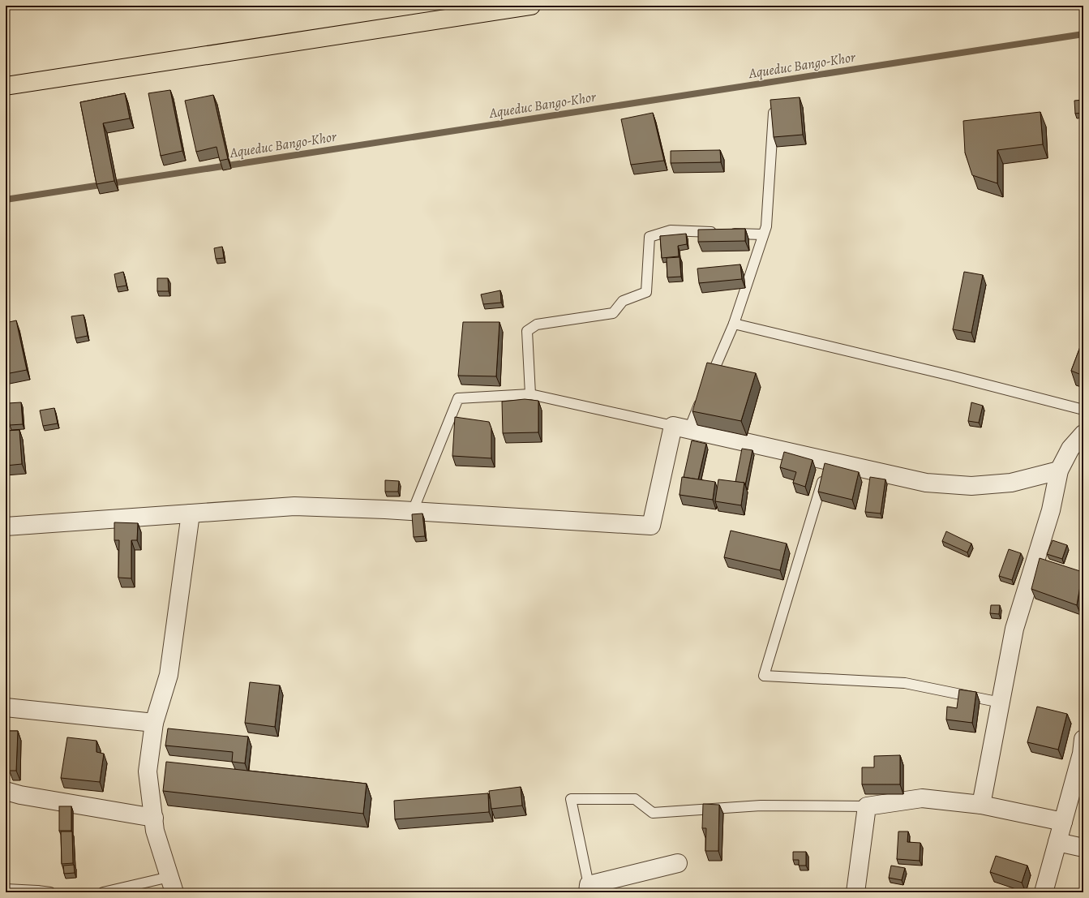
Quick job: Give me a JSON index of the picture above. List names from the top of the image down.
{
  "water": ["Aqueduc Bango-Khor"]
}
